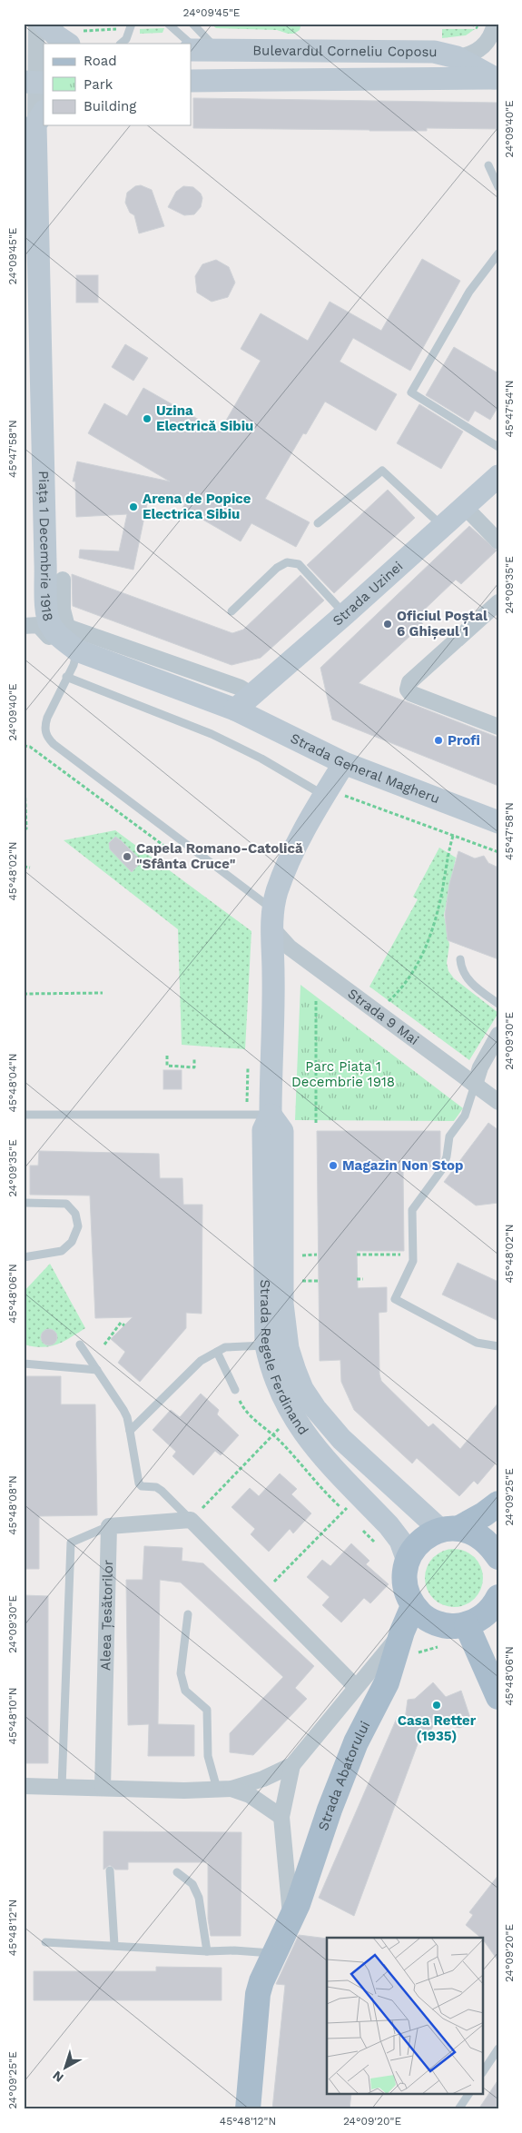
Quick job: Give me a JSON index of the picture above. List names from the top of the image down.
{
  "streets": {
    "main road": ["Strada Abatorului"],
    "street": [
      "Bulevardul Corneliu Coposu",
      "Piața 1 Decembrie 1918",
      "Strada Uzinei",
      "Strada General Magheru",
      "Strada 9 Mai",
      "Strada Regele Ferdinand",
      "Aleea Țesătorilor"
    ]
  },
  "crossings": [
    ["Piața 1 Decembrie 1918", "Strada Uzinei"],
    ["Piața 1 Decembrie 1918", "Strada General Magheru"],
    ["Strada Uzinei", "Strada General Magheru"],
    ["Strada General Magheru", "Strada Regele Ferdinand"],
    ["Strada 9 Mai", "Strada Regele Ferdinand"],
    ["Aleea Țesătorilor", "Strada Abatorului"]
  ],
  "parks": ["Parc Piața 1 Decembrie 1918"],
  "places": [
    "Uzina Electrică Sibiu",
    "Arena de Popice Electrica Sibiu",
    "Oficiul Poștal 6 Ghișeul 1",
    "Profi",
    "Capela Romano-Catolică \"Sfânta Cruce\"",
    "Magazin Non Stop",
    "Casa Retter (1935)"
  ],
  "legend": ["Road", "Park", "Building"],
  "north": "bottom left",
  "coordinates": [
    "24°09'45\"E",
    "24°09'40\"E",
    "45°47'54\"N",
    "45°47'58\"N",
    "24°09'35\"E",
    "45°48'02\"N",
    "24°09'30\"E",
    "45°48'04\"N",
    "45°48'06\"N",
    "24°09'25\"E",
    "45°48'08\"N",
    "45°48'10\"N",
    "45°48'12\"N",
    "24°09'20\"E"
  ]
}
